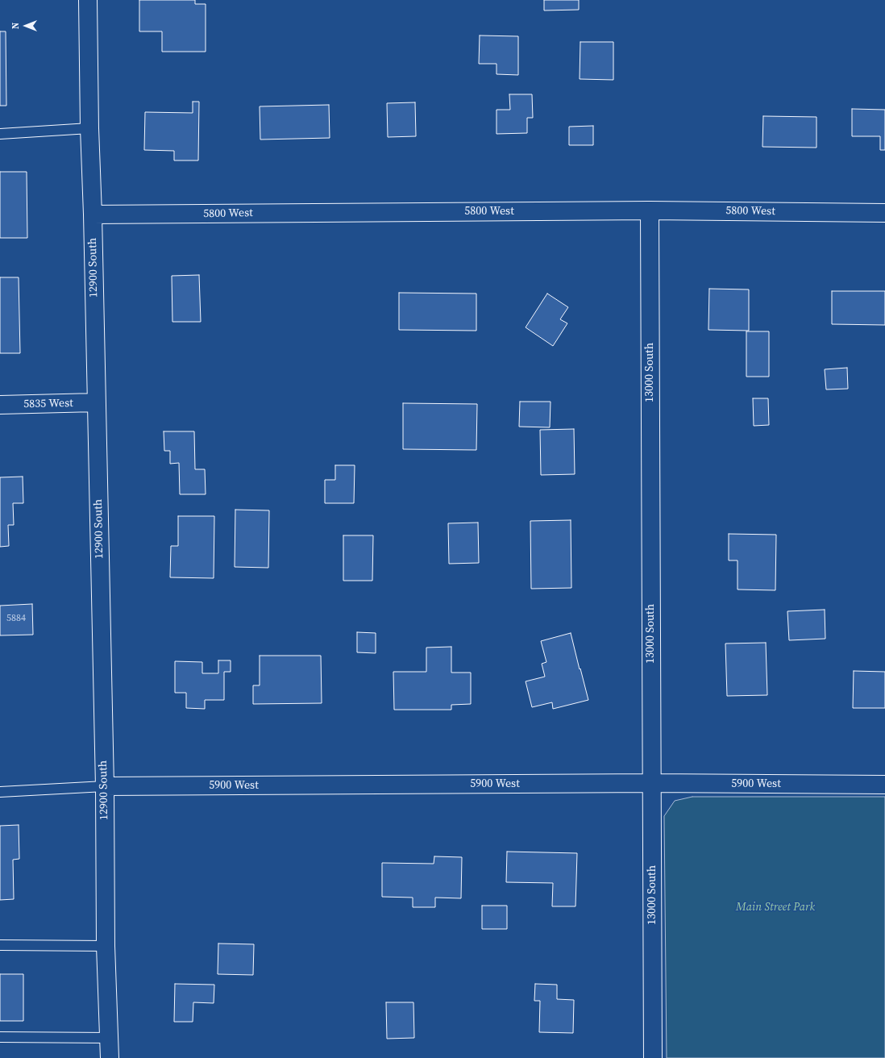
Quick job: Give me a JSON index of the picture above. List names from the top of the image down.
{
  "streets": {
    "street": [
      "5800 West",
      "12900 South",
      "13000 South",
      "5835 West",
      "5900 West"
    ]
  },
  "crossings": [
    ["5800 West", "12900 South"],
    ["5800 West", "13000 South"],
    ["12900 South", "5835 West"],
    ["12900 South", "5900 West"],
    ["13000 South", "5900 West"]
  ],
  "parks": ["Main Street Park"],
  "house_numbers": ["5884"],
  "north": "left"
}
